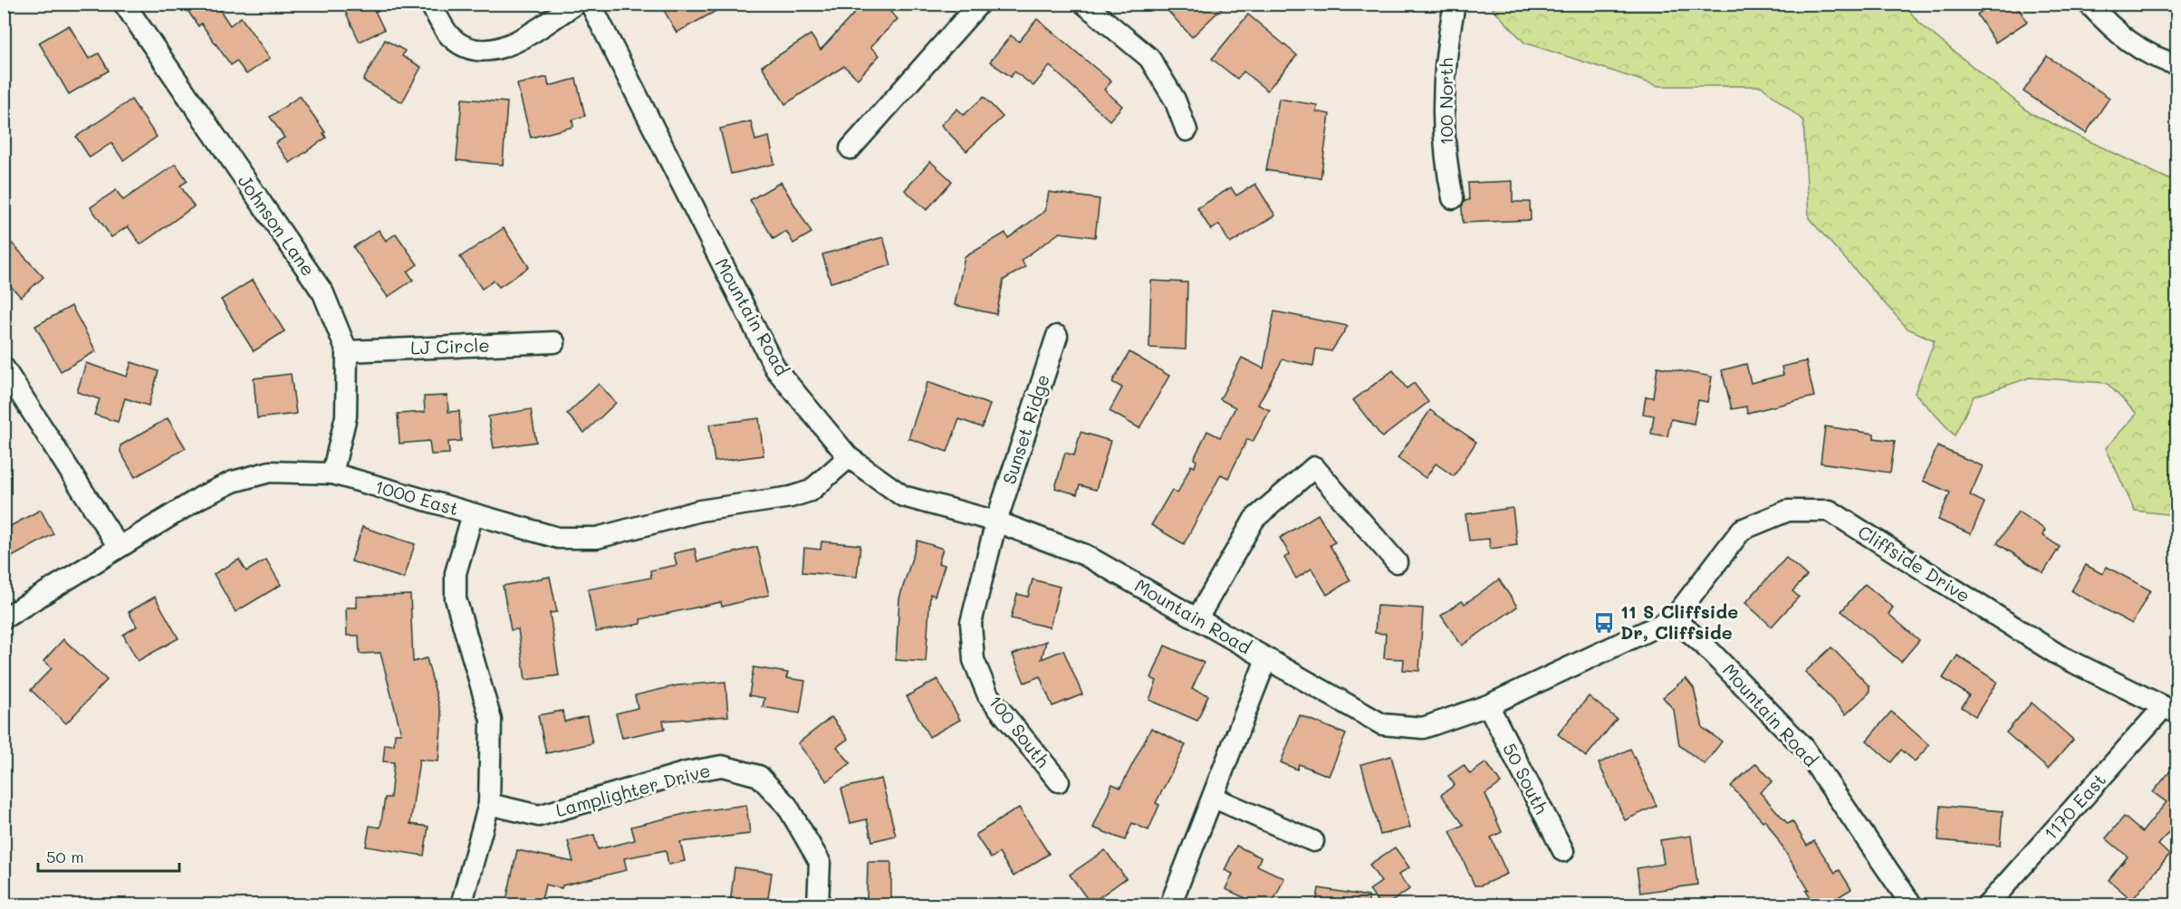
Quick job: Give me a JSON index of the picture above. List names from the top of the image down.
{
  "streets": {
    "street": [
      "100 North",
      "Johnson Lane",
      "Mountain Road",
      "LJ Circle",
      "Sunset Ridge",
      "1000 East",
      "Cliffside Drive",
      "100 South",
      "50 South",
      "Lamplighter Drive",
      "1170 East"
    ]
  },
  "crossings": [
    ["Johnson Lane", "LJ Circle"],
    ["Johnson Lane", "1000 East"],
    ["Mountain Road", "Sunset Ridge"],
    ["Mountain Road", "1000 East"],
    ["Mountain Road", "Cliffside Drive"],
    ["Mountain Road", "100 South"],
    ["Mountain Road", "50 South"],
    ["Sunset Ridge", "100 South"],
    ["Cliffside Drive", "1170 East"]
  ],
  "places": {
    "bus stop": ["11 S Cliffside Dr, Cliffside"]
  },
  "scale_bar": "50 m"
}
